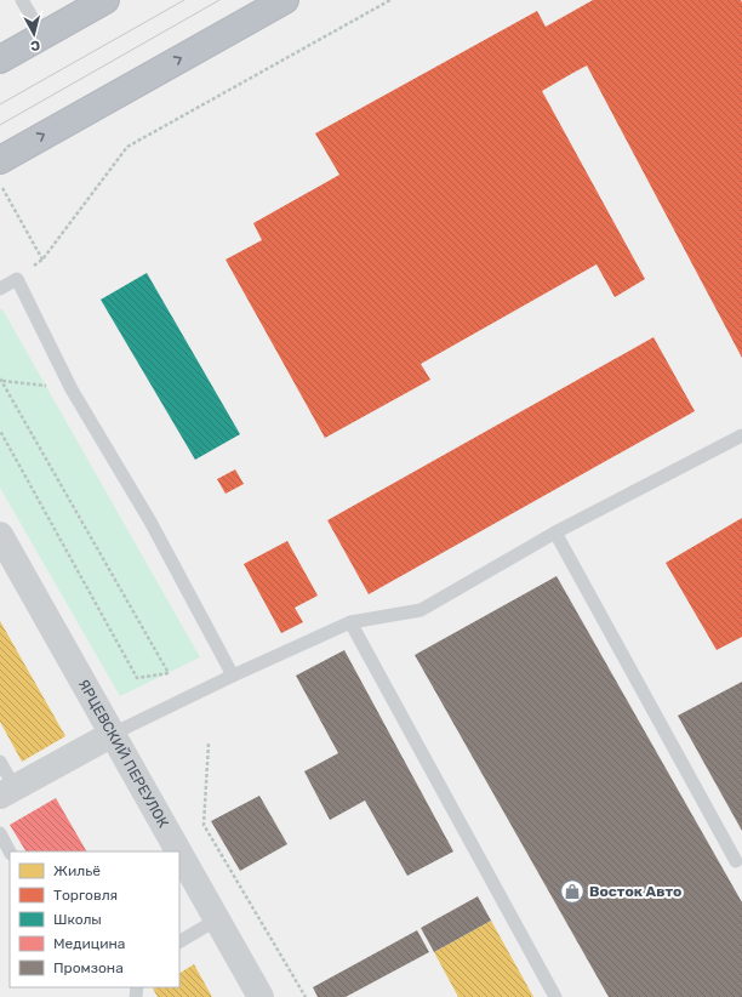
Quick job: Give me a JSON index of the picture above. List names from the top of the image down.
{
  "streets": {
    "street": ["ЯРЦЕВСКИЙ ПЕРЕУЛОК"]
  },
  "places": {
    "shop": ["Восток Авто"]
  },
  "legend": [
    "Жильё",
    "Торговля",
    "Школы",
    "Медицина",
    "Промзона"
  ],
  "north": "bottom"
}
